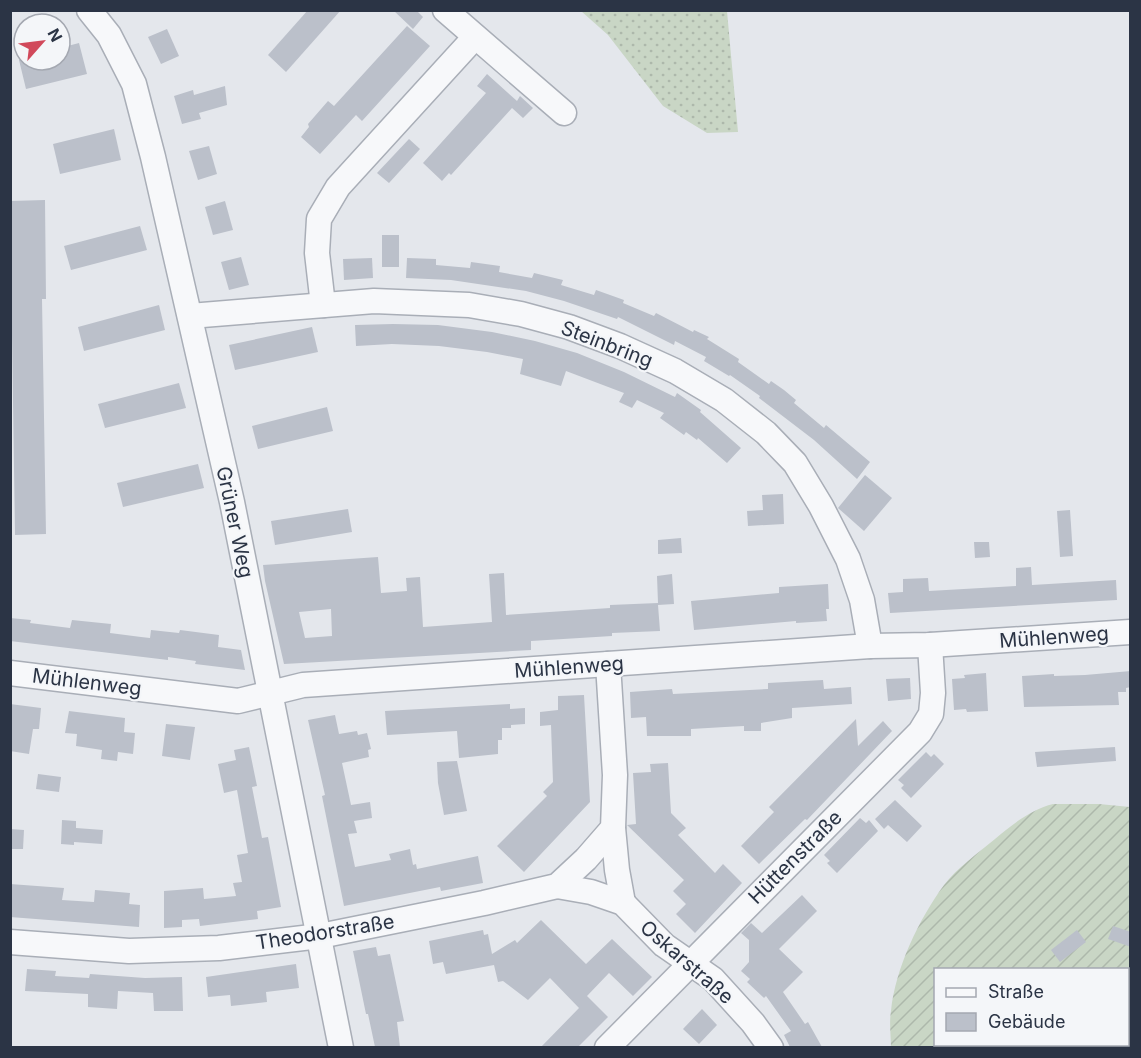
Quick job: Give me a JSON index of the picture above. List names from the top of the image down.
{
  "streets": {
    "street": [
      "Steinbring",
      "Grüner Weg",
      "Mühlenweg",
      "Hüttenstraße",
      "Theodorstraße",
      "Oskarstraße"
    ]
  },
  "crossings": [
    ["Steinbring", "Grüner Weg"],
    ["Steinbring", "Mühlenweg"],
    ["Grüner Weg", "Mühlenweg"],
    ["Grüner Weg", "Theodorstraße"],
    ["Mühlenweg", "Hüttenstraße"],
    ["Hüttenstraße", "Oskarstraße"],
    ["Theodorstraße", "Oskarstraße"]
  ],
  "legend": ["Straße", "Gebäude"],
  "north": "top right"
}
